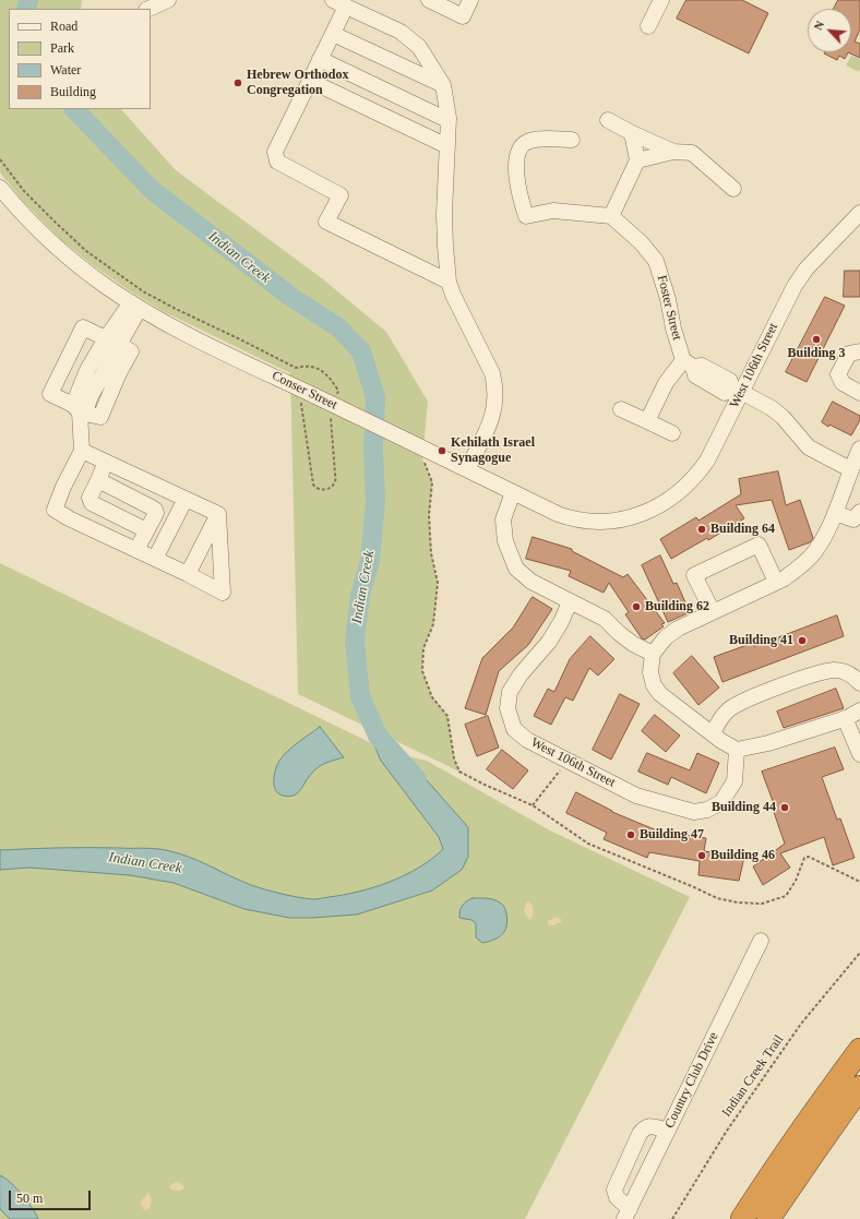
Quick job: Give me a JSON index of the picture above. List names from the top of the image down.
{
  "streets": {
    "street": [
      "Foster Street",
      "West 106th Street",
      "Conser Street",
      "Country Club Drive"
    ],
    "path": ["Indian Creek Trail"]
  },
  "crossings": [
    ["West 106th Street", "Conser Street"]
  ],
  "water": ["Indian Creek"],
  "places": [
    "Hebrew Orthodox Congregation",
    "Building 3",
    "Kehilath Israel Synagogue",
    "Building 64",
    "Building 62",
    "Building 41",
    "Building 44",
    "Building 47",
    "Building 46"
  ],
  "legend": [
    "Road",
    "Park",
    "Water",
    "Building"
  ],
  "scale_bar": "50 m",
  "north": "top left"
}
